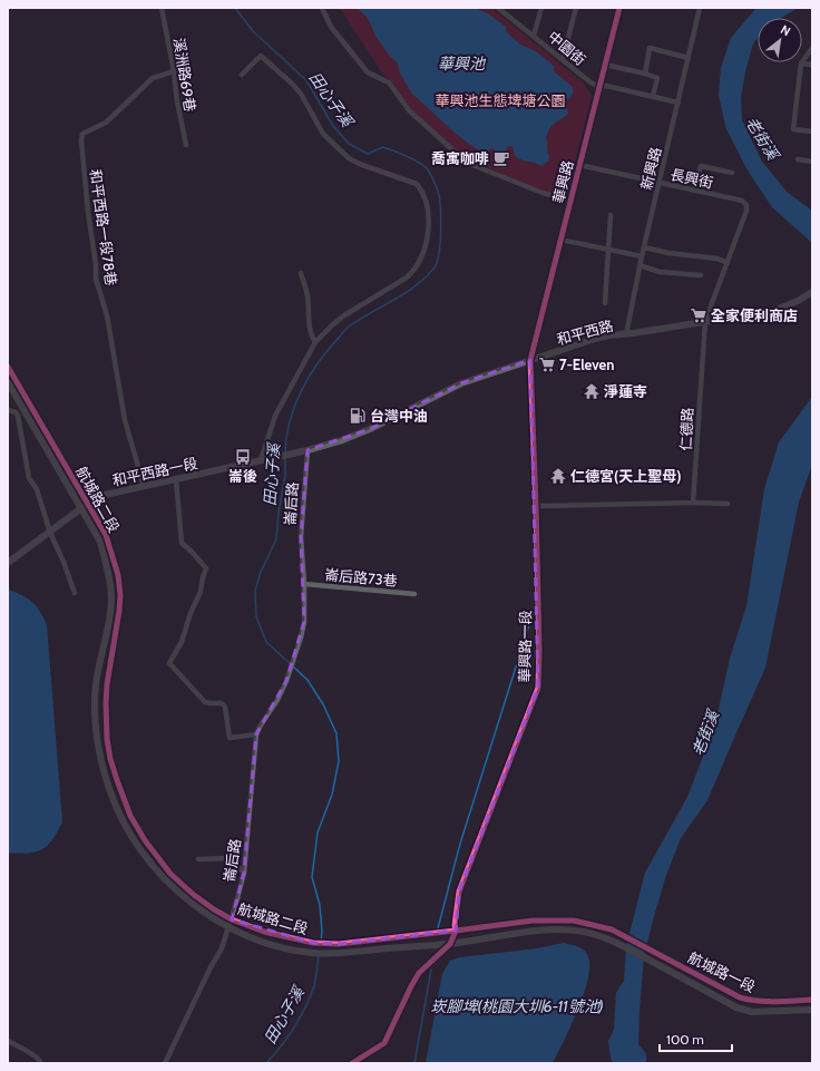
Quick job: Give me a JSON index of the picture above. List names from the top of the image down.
{
  "streets": {
    "street": [
      "中園街",
      "溪洲路69巷",
      "新興路",
      "長興街",
      "華興路",
      "和平西路一段78巷",
      "和平西路",
      "仁德路",
      "和平西路一段",
      "航城路二段",
      "崙后路",
      "崙后路73巷",
      "華興路一段",
      "航城路一段"
    ]
  },
  "crossings": [
    ["中園街", "新興路"],
    ["中園街", "華興路"],
    ["溪洲路69巷", "和平西路一段78巷"],
    ["新興路", "長興街"],
    ["新興路", "和平西路"],
    ["長興街", "華興路"],
    ["長興街", "仁德路"],
    ["華興路", "和平西路"],
    ["華興路", "華興路一段"],
    ["和平西路一段78巷", "和平西路一段"],
    ["和平西路", "仁德路"],
    ["和平西路", "和平西路一段"],
    ["和平西路", "崙后路"],
    ["和平西路", "華興路一段"],
    ["和平西路一段", "航城路二段"],
    ["航城路二段", "崙后路"],
    ["航城路二段", "華興路一段"],
    ["航城路二段", "航城路一段"],
    ["崙后路", "崙后路73巷"]
  ],
  "water": [
    "華興池",
    "田心子溪",
    "老街溪",
    "崁腳埤(桃園大圳6-11號池)"
  ],
  "parks": ["華興池生態埤塘公園"],
  "places": {
    "cafe": ["喬寓咖啡"],
    "supermarket": ["全家便利商店", "7-Eleven"],
    "temple": ["淨蓮寺", "仁德宮(天上聖母)"],
    "fuel station": ["台灣中油"],
    "bus stop": ["崙後"]
  },
  "scale_bar": "100 m",
  "north": "top right"
}
